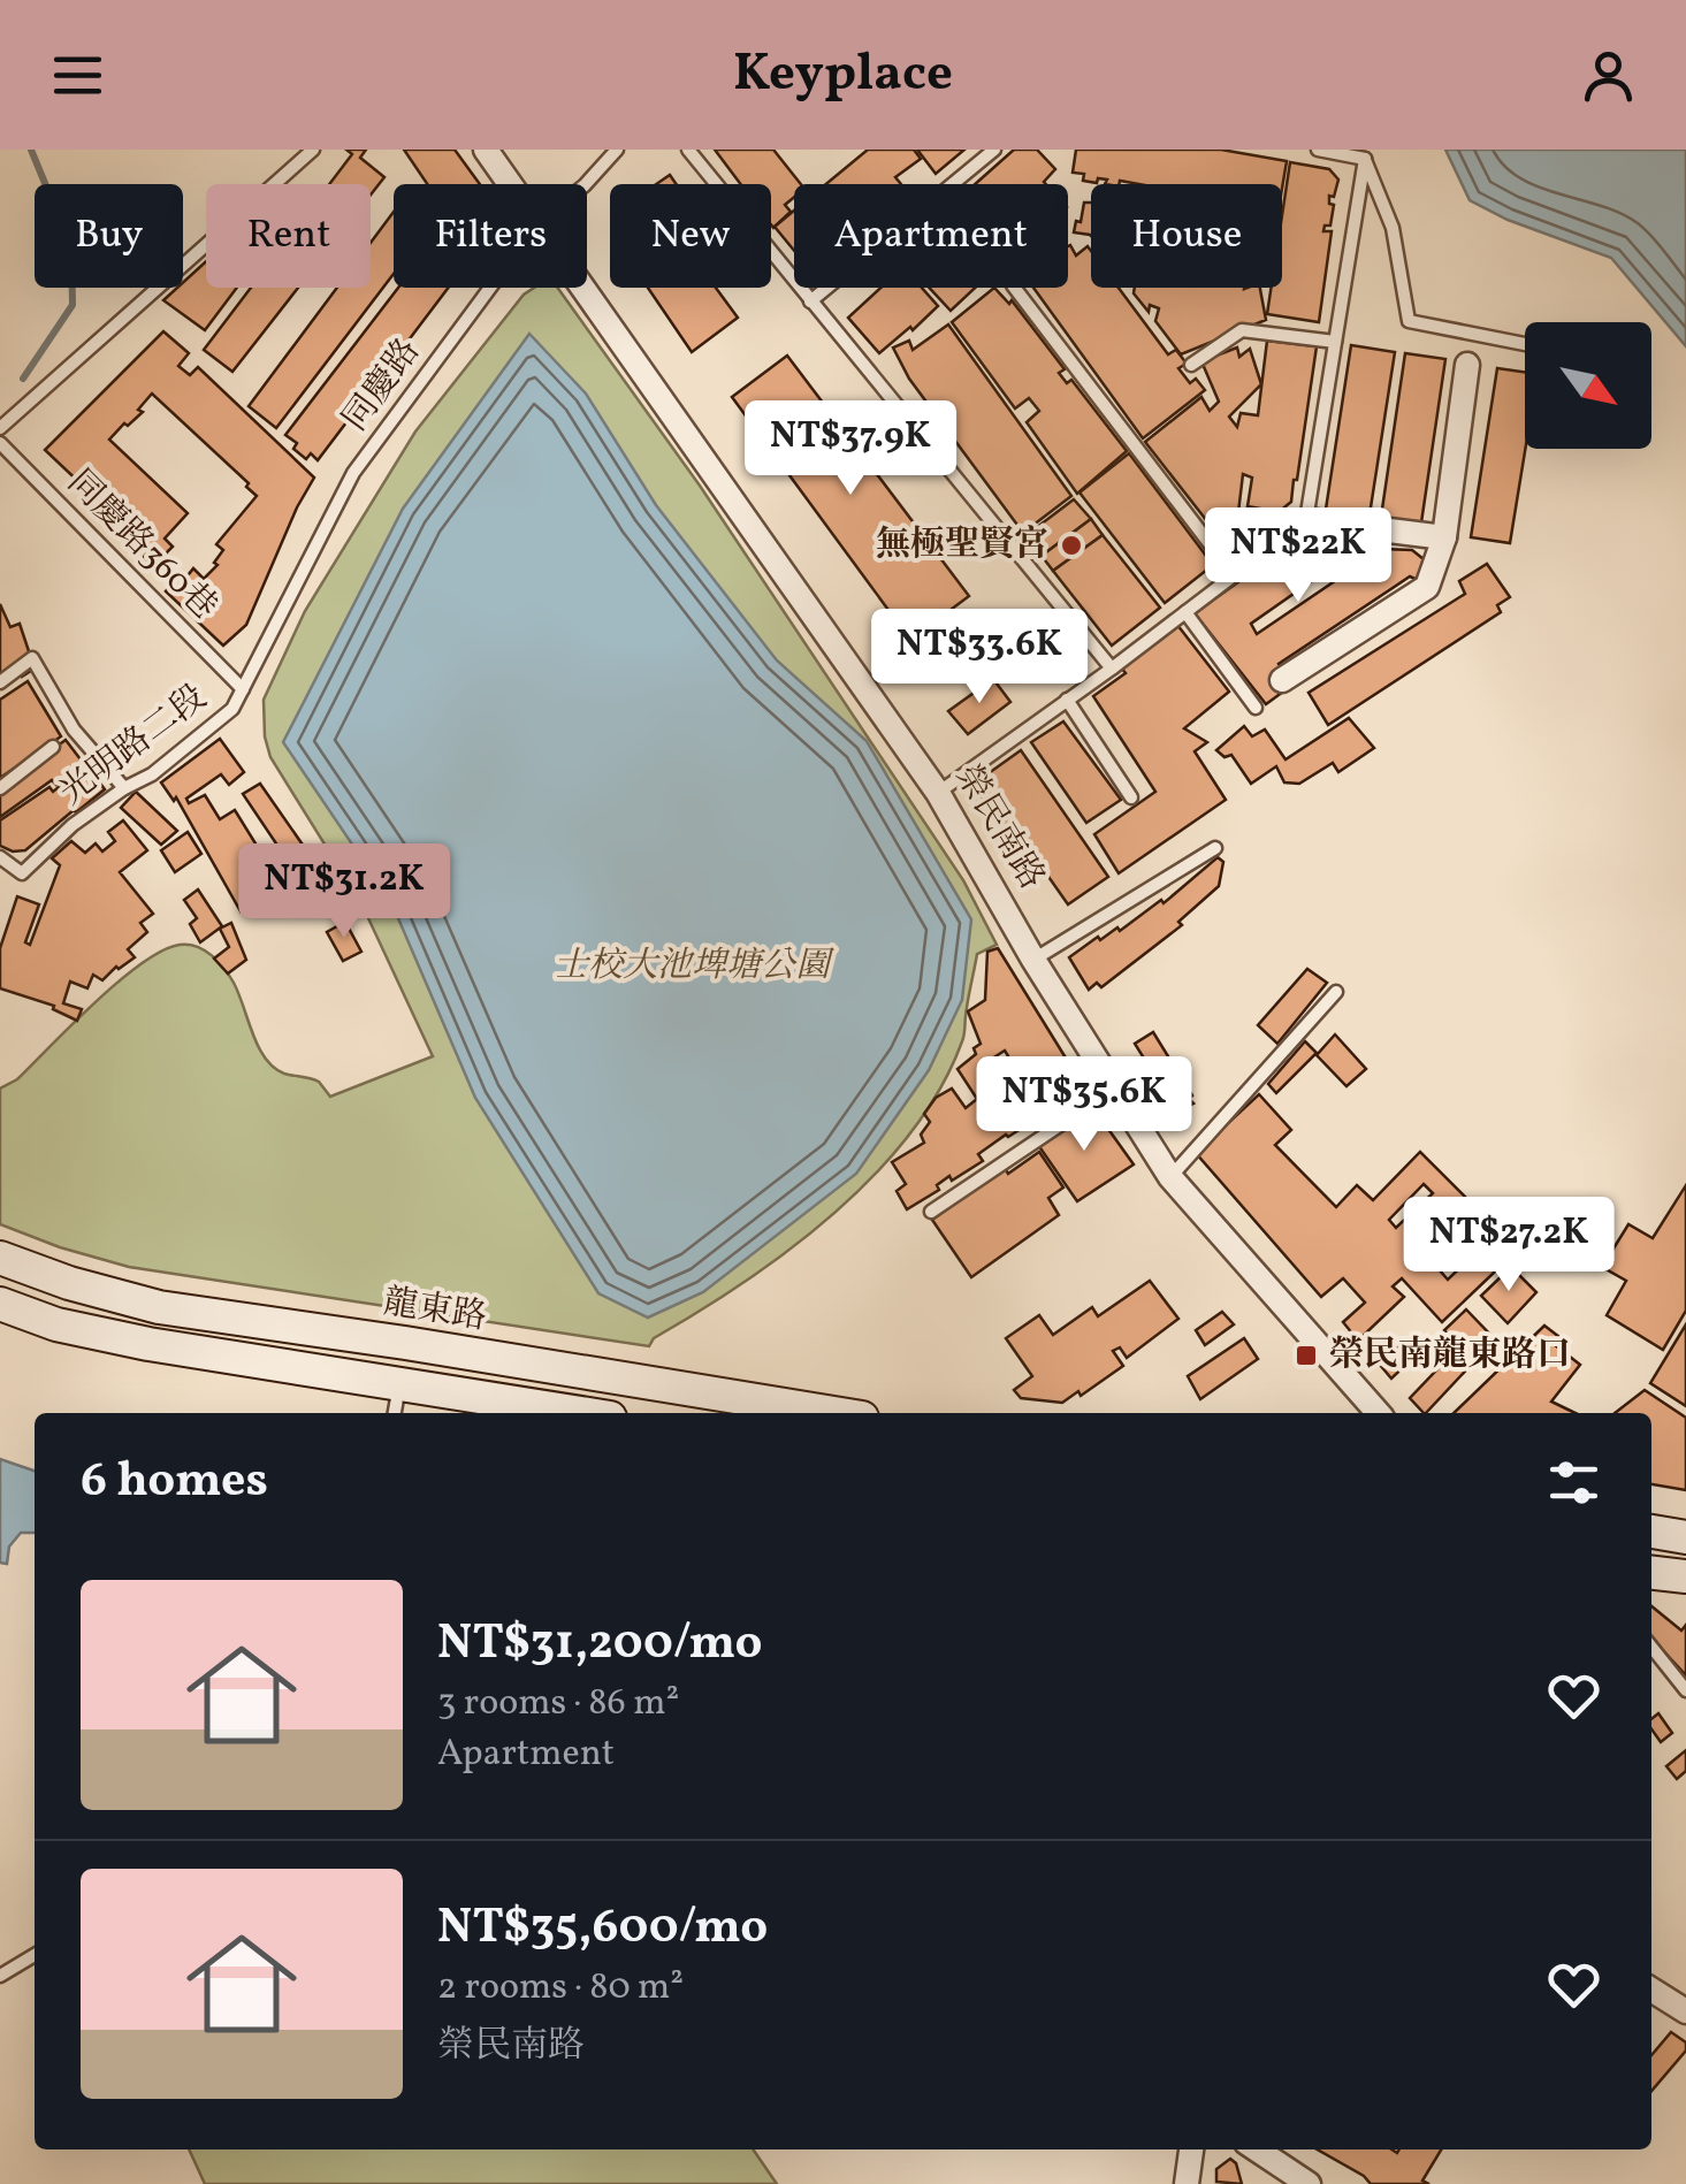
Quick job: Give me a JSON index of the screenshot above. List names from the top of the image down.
{
  "streets": {
    "street": ["榮民南路", "龍東路"],
    "lane": ["同慶路", "同慶路360巷", "光明路二段"]
  },
  "crossings": [
    ["同慶路", "同慶路360巷"],
    ["同慶路", "光明路二段"],
    ["同慶路360巷", "光明路二段"]
  ],
  "parks": ["士校大池埤塘公園"],
  "places": {
    "other": ["無極聖賢宮"],
    "transit": ["榮民南龍東路口"]
  },
  "north": "bottom right",
  "page": {
    "header": "Keyplace",
    "chip": [
      "Buy",
      "Rent",
      "Filters",
      "New",
      "Apartment",
      "House"
    ],
    "price": [
      "NT$37.9K",
      "NT$22K",
      "NT$33.6K",
      "NT$31.2K",
      "NT$35.6K",
      "NT$27.2K"
    ],
    "heading": "6 homes",
    "list": [
      {
        "name": "NT$31,200/mo",
        "note": "3 rooms · 86 m² · Apartment"
      },
      {
        "name": "NT$35,600/mo",
        "note": "2 rooms · 80 m² · 榮民南路"
      }
    ]
  }
}
